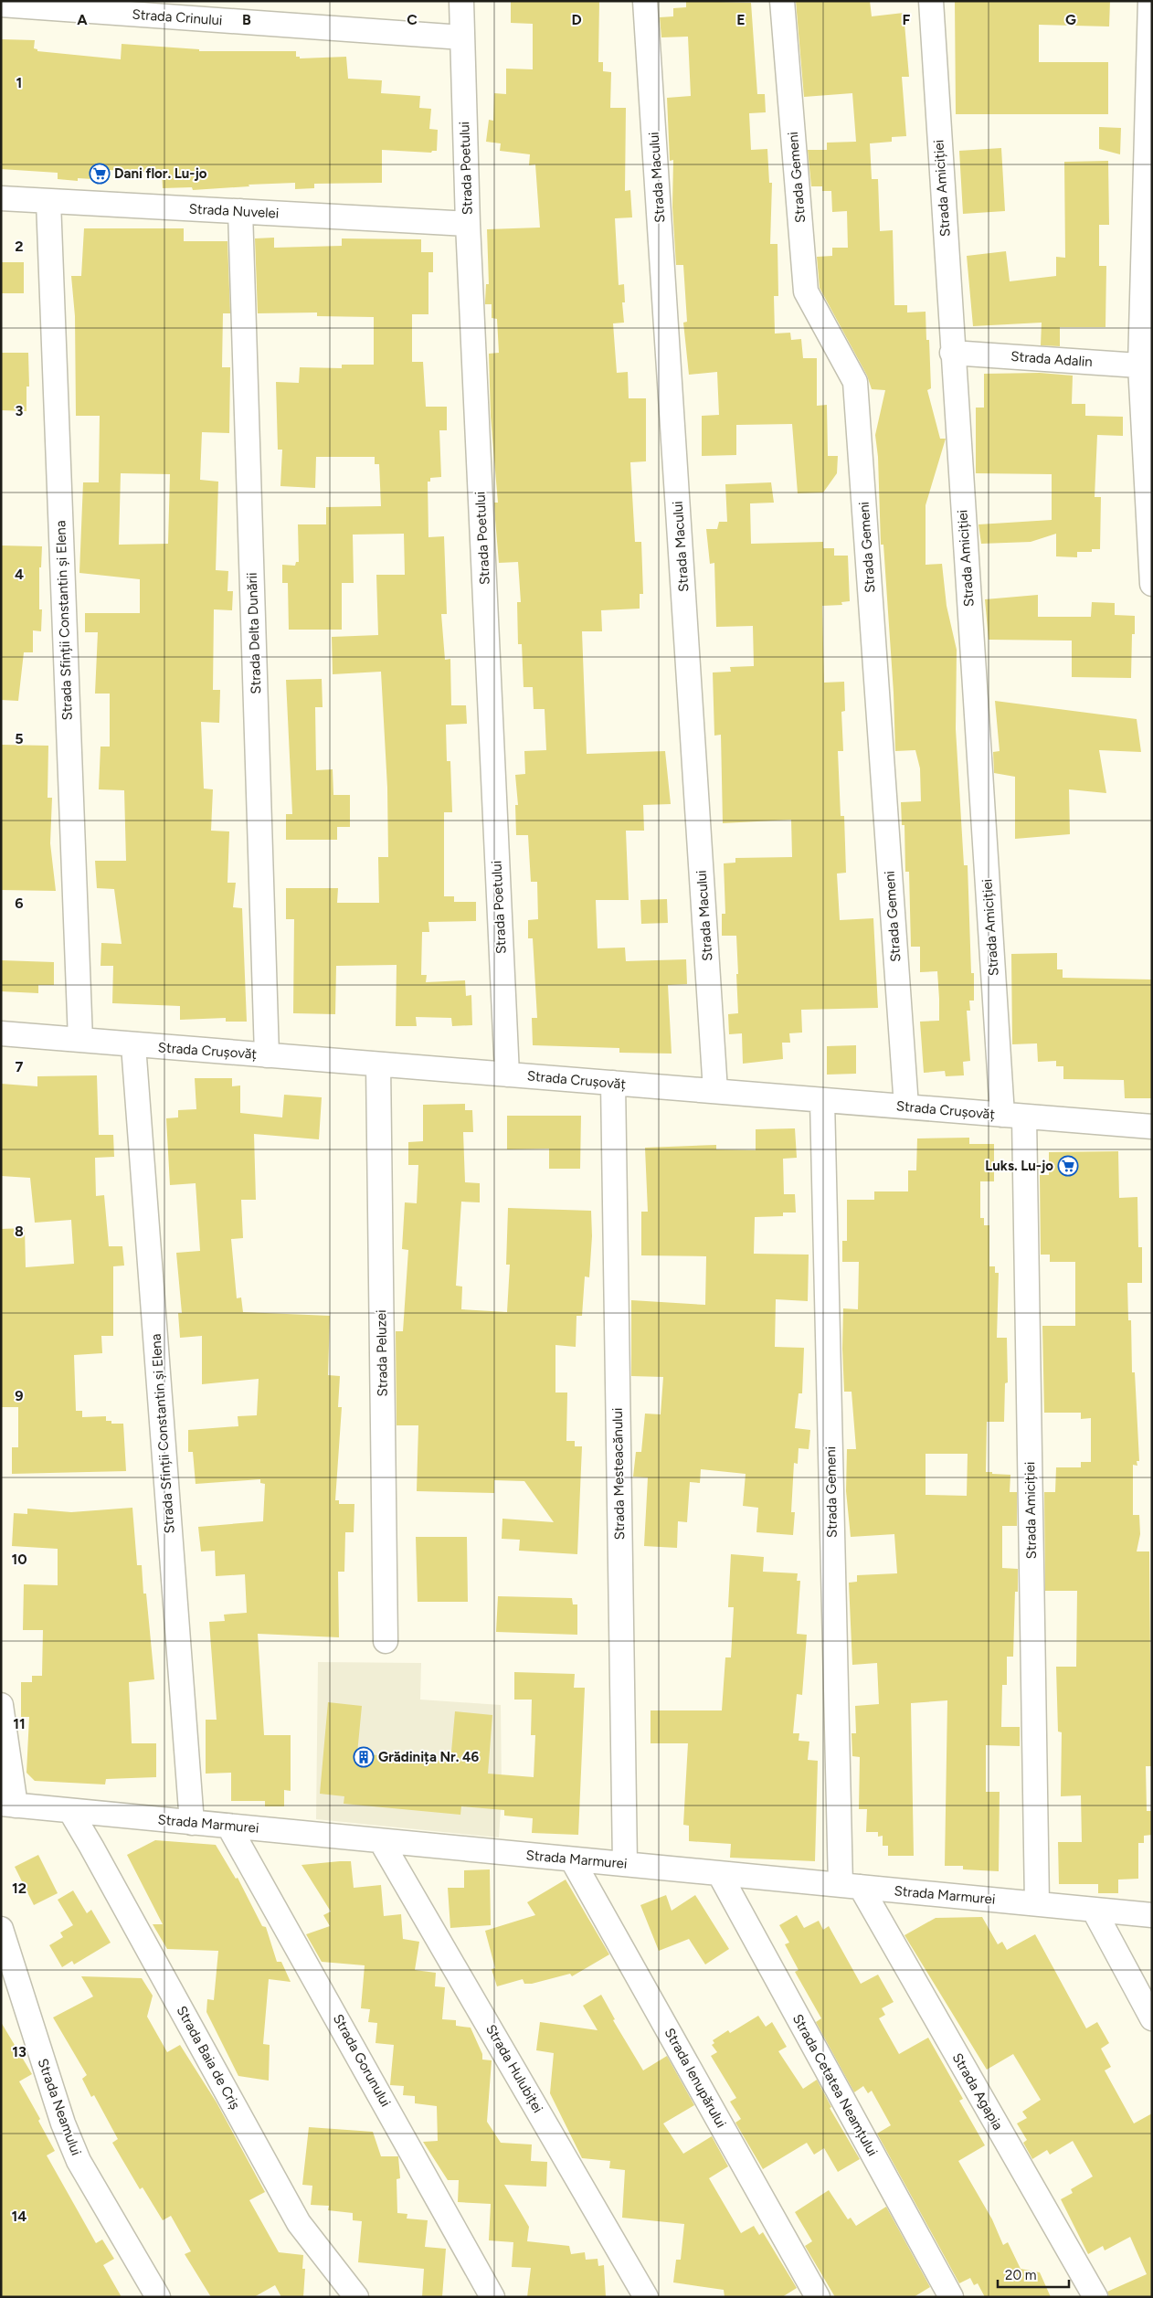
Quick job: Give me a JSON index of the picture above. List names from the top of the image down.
{
  "streets": {
    "street": [
      "Strada Crinului",
      "Strada Poetului",
      "Strada Macului",
      "Strada Gemeni",
      "Strada Amiciției",
      "Strada Nuvelei",
      "Strada Adalin",
      "Strada Sfinții Constantin și Elena",
      "Strada Delta Dunării",
      "Strada Crușovăț",
      "Strada Peluzei",
      "Strada Mesteacănului",
      "Strada Marmurei",
      "Strada Baia de Criș",
      "Strada Gorunului",
      "Strada Hulubiței",
      "Strada Ienupărului",
      "Strada Cetatea Neamțului",
      "Strada Agapia",
      "Strada Neamului"
    ]
  },
  "crossings": [
    ["Strada Crinului", "Strada Poetului"],
    ["Strada Poetului", "Strada Nuvelei"],
    ["Strada Poetului", "Strada Crușovăț"],
    ["Strada Macului", "Strada Crușovăț"],
    ["Strada Gemeni", "Strada Crușovăț"],
    ["Strada Gemeni", "Strada Marmurei"],
    ["Strada Gemeni", "Strada Agapia"],
    ["Strada Amiciției", "Strada Adalin"],
    ["Strada Amiciției", "Strada Crușovăț"],
    ["Strada Amiciției", "Strada Marmurei"],
    ["Strada Nuvelei", "Strada Sfinții Constantin și Elena"],
    ["Strada Nuvelei", "Strada Delta Dunării"],
    ["Strada Sfinții Constantin și Elena", "Strada Crușovăț"],
    ["Strada Sfinții Constantin și Elena", "Strada Marmurei"],
    ["Strada Delta Dunării", "Strada Crușovăț"],
    ["Strada Crușovăț", "Strada Peluzei"],
    ["Strada Crușovăț", "Strada Mesteacănului"],
    ["Strada Mesteacănului", "Strada Marmurei"],
    ["Strada Marmurei", "Strada Baia de Criș"],
    ["Strada Marmurei", "Strada Gorunului"],
    ["Strada Marmurei", "Strada Hulubiței"],
    ["Strada Marmurei", "Strada Ienupărului"],
    ["Strada Marmurei", "Strada Cetatea Neamțului"],
    ["Strada Marmurei", "Strada Agapia"]
  ],
  "places": {
    "supermarket": ["Dani flor. Lu-jo", "Luks. Lu-jo"],
    "building": ["Grădinița Nr. 46"]
  },
  "scale_bar": "20 m",
  "grid": {
    "columns": [
      "A",
      "B",
      "C",
      "D",
      "E",
      "F",
      "G"
    ],
    "rows": [
      "1",
      "2",
      "3",
      "4",
      "5",
      "6",
      "7",
      "8",
      "9",
      "10",
      "11",
      "12",
      "13",
      "14"
    ]
  }
}
